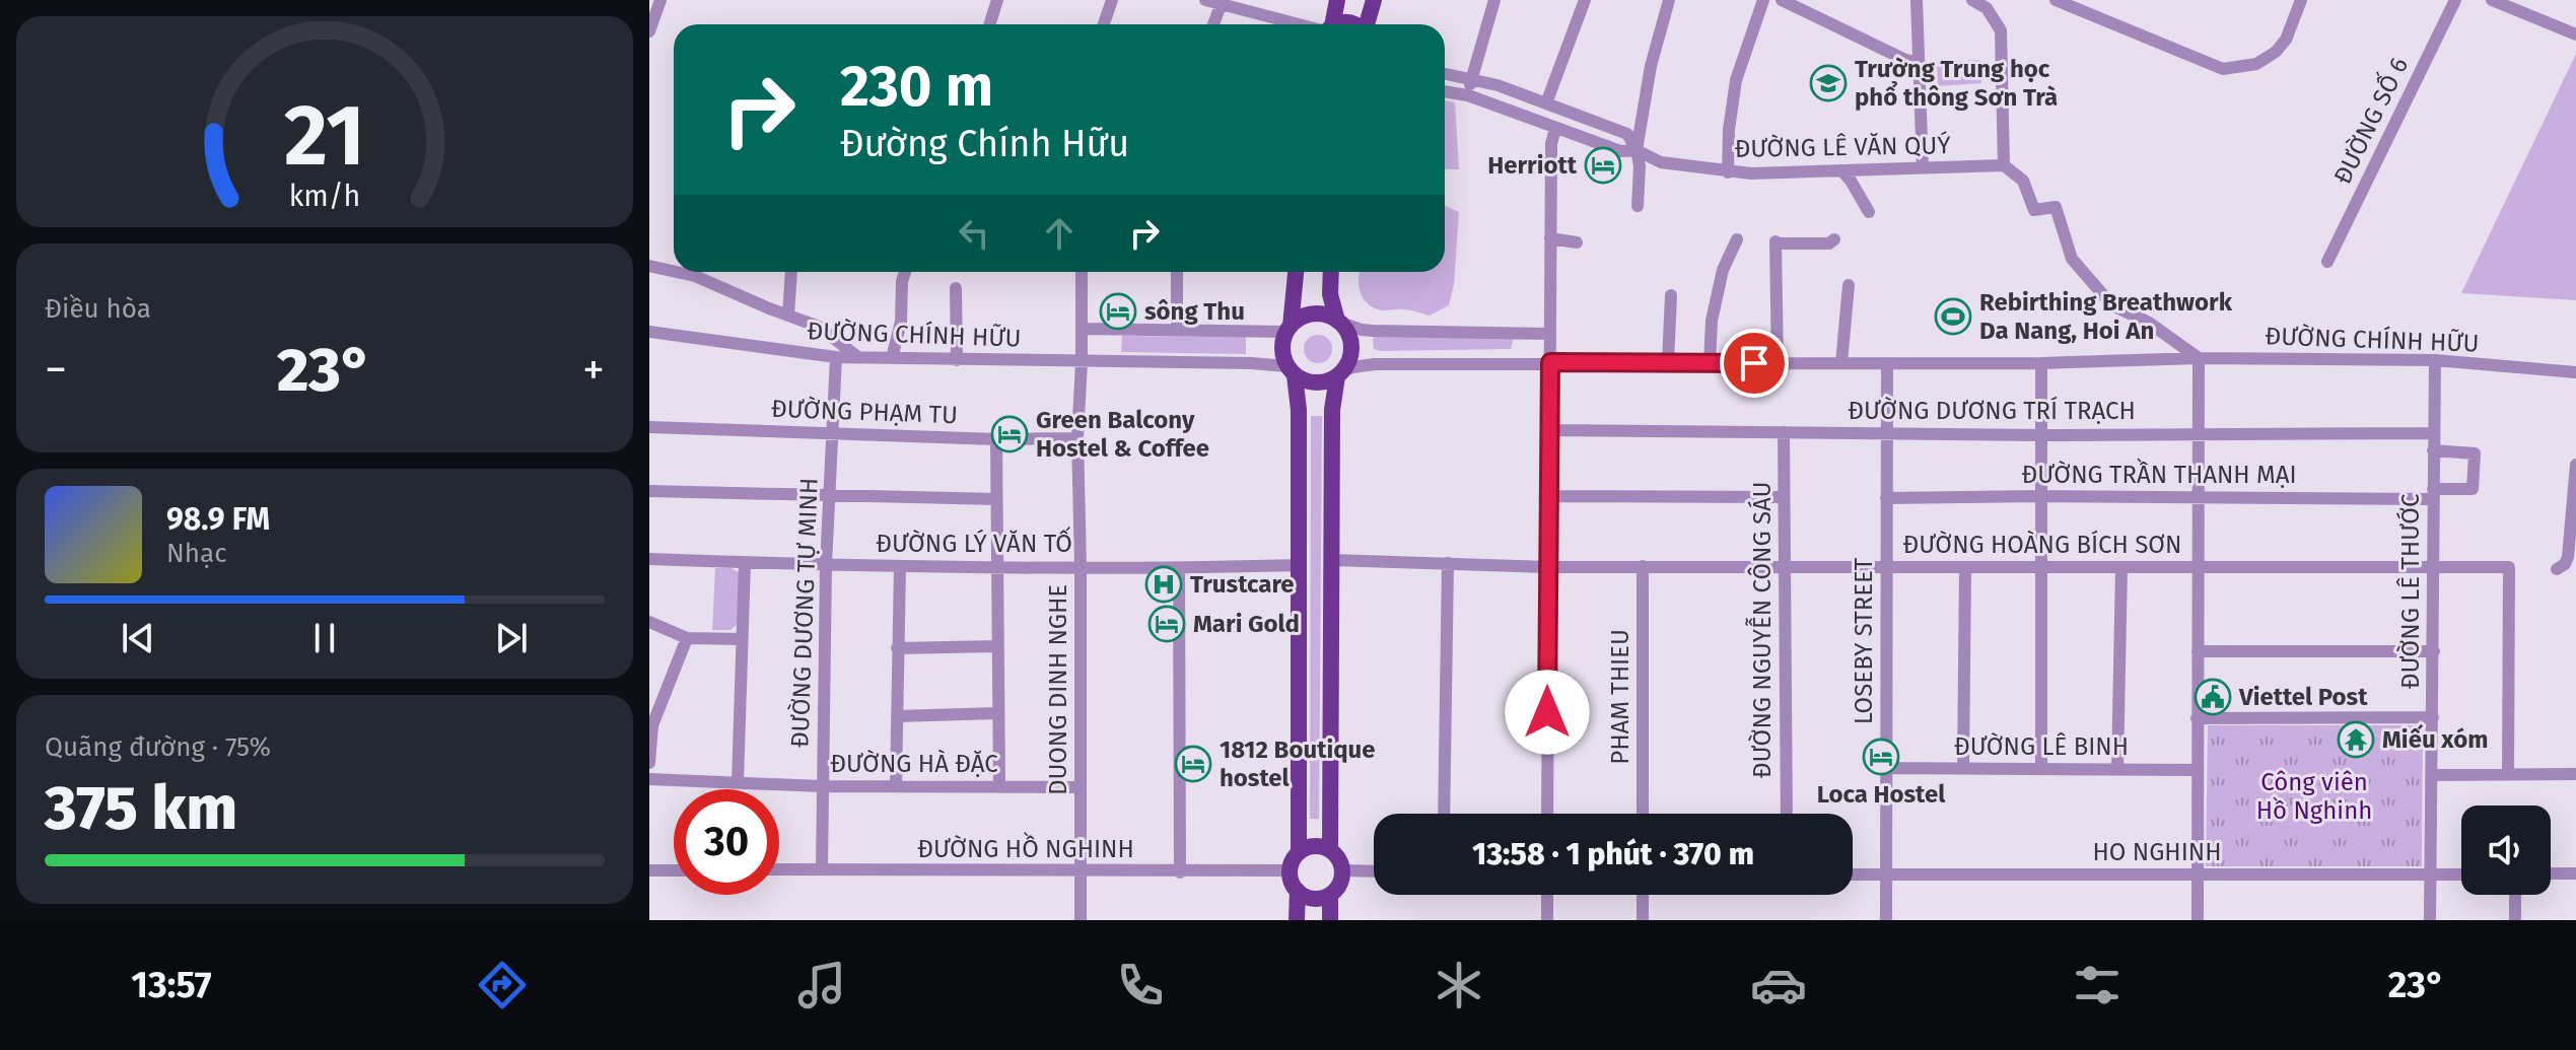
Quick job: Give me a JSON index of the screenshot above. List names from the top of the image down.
{
  "streets": {
    "street": [
      "ĐƯỜNG SỐ 6",
      "ĐƯỜNG LÊ VĂN QUÝ",
      "ĐƯỜNG CHÍNH HỮU",
      "ĐƯỜNG DƯƠNG TRÍ TRẠCH",
      "ĐƯỜNG PHẠM TU",
      "ĐƯỜNG TRẦN THANH MẠI",
      "ĐƯỜNG LÝ VĂN TỐ",
      "ĐƯỜNG HOÀNG BÍCH SƠN",
      "ĐƯỜNG LÊ THƯỚC",
      "ĐƯỜNG DƯƠNG TỰ MINH",
      "ĐƯỜNG NGUYỄN CÔNG SÁU",
      "LOSEBY STREET",
      "DUONG DINH NGHE",
      "PHAM THIEU",
      "ĐƯỜNG LÊ BINH",
      "ĐƯỜNG HÀ ĐẶC",
      "ĐƯỜNG HỒ NGHINH",
      "HO NGHINH"
    ]
  },
  "crossings": [
    ["ĐƯỜNG CHÍNH HỮU", "ĐƯỜNG LÊ THƯỚC"],
    ["ĐƯỜNG CHÍNH HỮU", "ĐƯỜNG DƯƠNG TỰ MINH"],
    ["ĐƯỜNG CHÍNH HỮU", "LOSEBY STREET"],
    ["ĐƯỜNG CHÍNH HỮU", "DUONG DINH NGHE"],
    ["ĐƯỜNG DƯƠNG TRÍ TRẠCH", "ĐƯỜNG LÊ THƯỚC"],
    ["ĐƯỜNG DƯƠNG TRÍ TRẠCH", "ĐƯỜNG NGUYỄN CÔNG SÁU"],
    ["ĐƯỜNG DƯƠNG TRÍ TRẠCH", "LOSEBY STREET"],
    ["ĐƯỜNG PHẠM TU", "ĐƯỜNG DƯƠNG TỰ MINH"],
    ["ĐƯỜNG PHẠM TU", "DUONG DINH NGHE"],
    ["ĐƯỜNG TRẦN THANH MẠI", "ĐƯỜNG LÊ THƯỚC"],
    ["ĐƯỜNG TRẦN THANH MẠI", "LOSEBY STREET"],
    ["ĐƯỜNG LÝ VĂN TỐ", "ĐƯỜNG DƯƠNG TỰ MINH"],
    ["ĐƯỜNG LÝ VĂN TỐ", "DUONG DINH NGHE"],
    ["ĐƯỜNG HOÀNG BÍCH SƠN", "ĐƯỜNG LÊ THƯỚC"],
    ["ĐƯỜNG HOÀNG BÍCH SƠN", "ĐƯỜNG NGUYỄN CÔNG SÁU"],
    ["ĐƯỜNG HOÀNG BÍCH SƠN", "LOSEBY STREET"],
    ["ĐƯỜNG HOÀNG BÍCH SƠN", "PHAM THIEU"],
    ["ĐƯỜNG LÊ THƯỚC", "HO NGHINH"],
    ["ĐƯỜNG DƯƠNG TỰ MINH", "ĐƯỜNG HÀ ĐẶC"],
    ["ĐƯỜNG DƯƠNG TỰ MINH", "ĐƯỜNG HỒ NGHINH"],
    ["LOSEBY STREET", "ĐƯỜNG LÊ BINH"],
    ["LOSEBY STREET", "HO NGHINH"],
    ["DUONG DINH NGHE", "ĐƯỜNG HÀ ĐẶC"],
    ["DUONG DINH NGHE", "ĐƯỜNG HỒ NGHINH"]
  ],
  "parks": ["Công viên Hồ Nghinh"],
  "places": {
    "school or university": ["Trường Trung học phổ thông Sơn Trà"],
    "hotel": [
      "Herriott",
      "sông Thu",
      "Green Balcony Hostel & Coffee",
      "Mari Gold",
      "Loca Hostel",
      "1812 Boutique hostel"
    ],
    "sports": ["Rebirthing Breathwork Da Nang, Hoi An"],
    "hospital": ["Trustcare"],
    "public building": ["Viettel Post"],
    "temple": ["Miếu xóm"]
  },
  "page": {
    "turn": ["230 m", "Đường Chính Hữu"],
    "tile": [
      "Điều hòa",
      ["Quãng đường · 75%", "375 km"]
    ],
    "heat": ["−", "23°", "+"],
    "song": ["98.9 FM", "Nhạc"],
    "limit": "30",
    "trip": "13:58 · 1 phút · 370 m",
    "tabs": ["13:57", "23°"],
    "gauge": ["21", "km/h"]
  }
}
